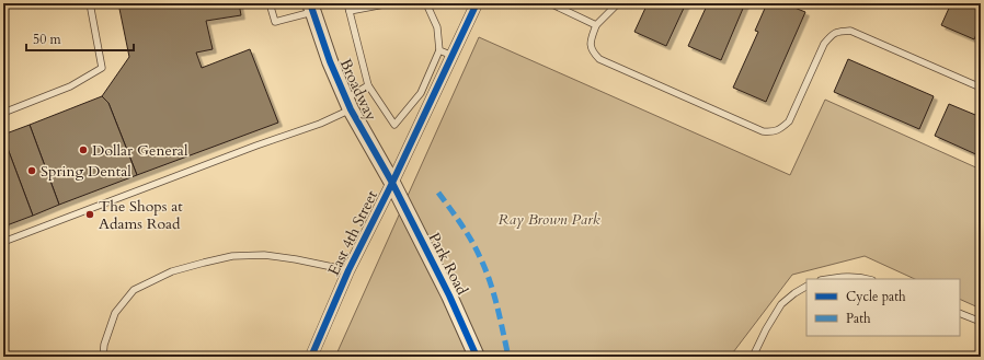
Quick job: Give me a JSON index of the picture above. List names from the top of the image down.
{
  "streets": {
    "street": ["Broadway", "East 4th Street", "Park Road"]
  },
  "crossings": [
    ["Broadway", "East 4th Street"],
    ["Broadway", "Park Road"],
    ["East 4th Street", "Park Road"]
  ],
  "parks": ["Ray Brown Park"],
  "places": ["Dollar General", "Spring Dental", "The Shops at Adams Road"],
  "legend": ["Cycle path", "Path"],
  "scale_bar": "50 m"
}
